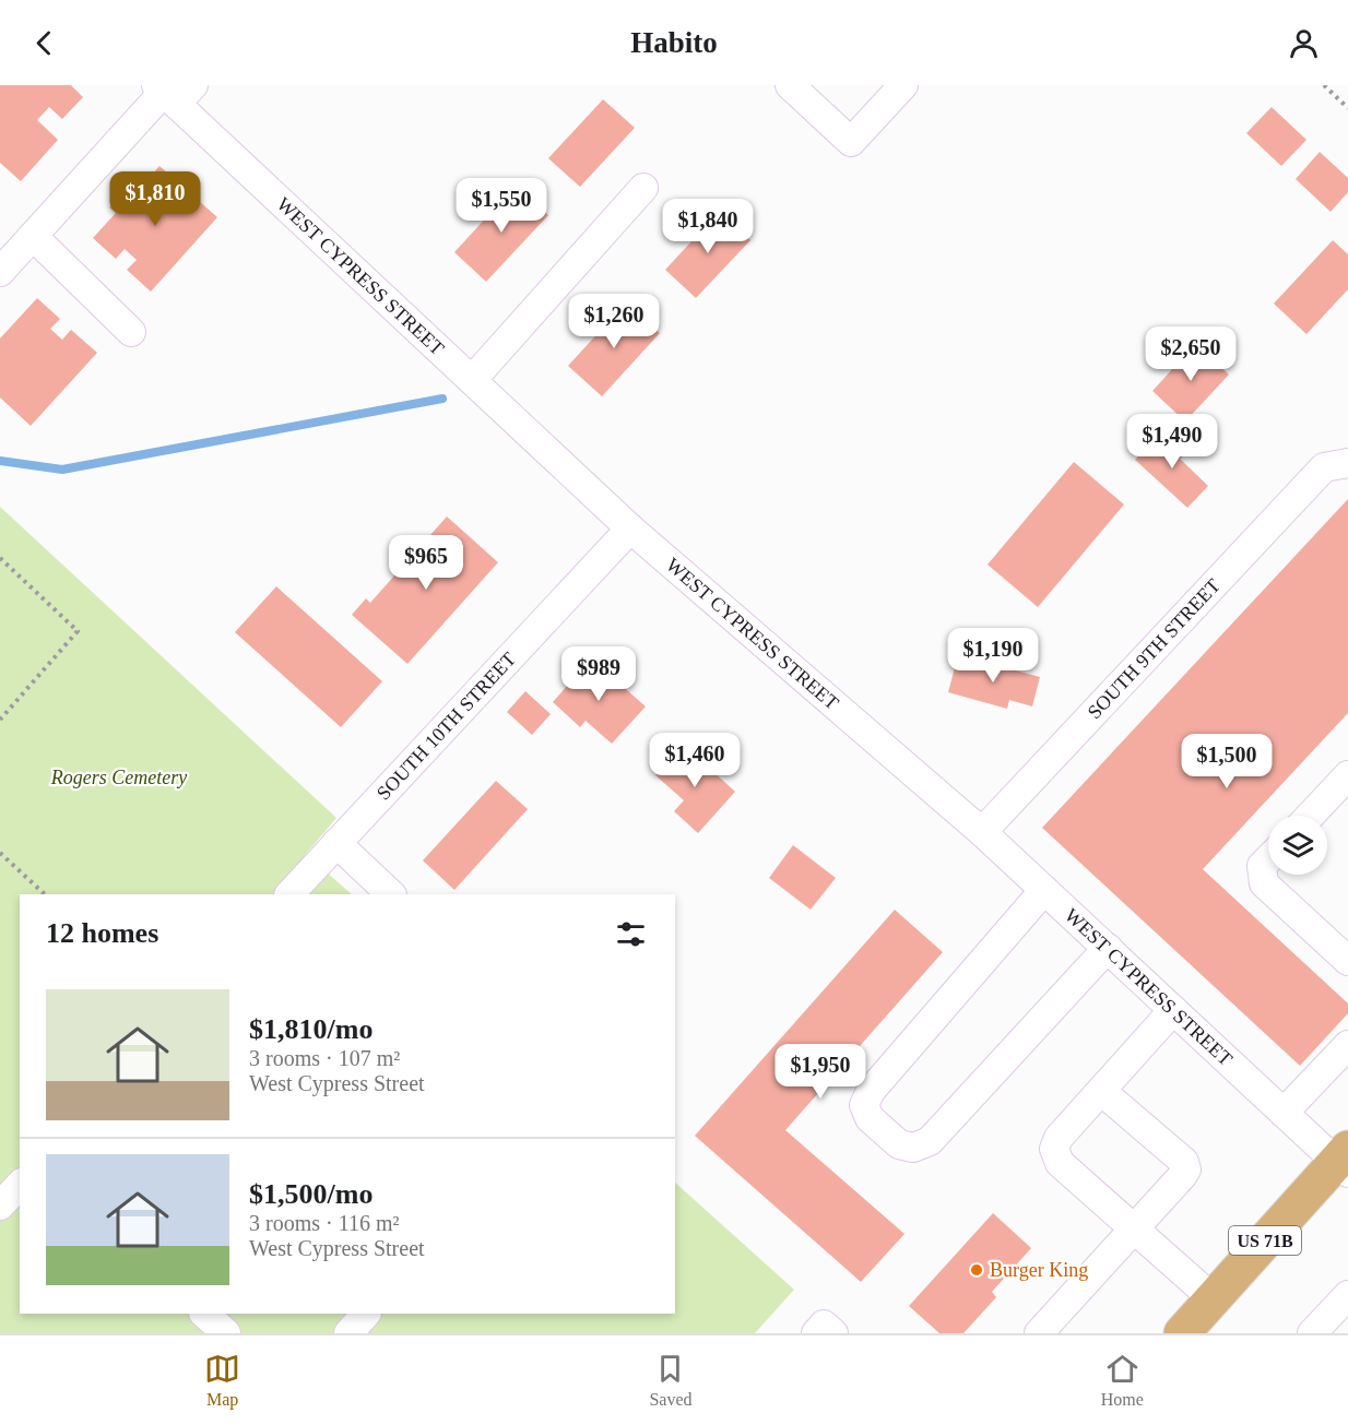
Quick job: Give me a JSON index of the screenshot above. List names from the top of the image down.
{
  "streets": {
    "main road": ["US 71B"],
    "street": ["WEST CYPRESS STREET", "SOUTH 9TH STREET", "SOUTH 10TH STREET"]
  },
  "crossings": [
    ["WEST CYPRESS STREET", "SOUTH 9TH STREET"],
    ["WEST CYPRESS STREET", "SOUTH 10TH STREET"],
    ["WEST CYPRESS STREET", "US 71B"]
  ],
  "parks": ["Rogers Cemetery"],
  "places": ["Burger King"],
  "page": {
    "header": "Habito",
    "price": [
      "$1,810",
      "$1,550",
      "$1,840",
      "$1,260",
      "$2,650",
      "$1,490",
      "$965",
      "$1,190",
      "$989",
      "$1,460",
      "$1,500",
      "$1,950"
    ],
    "heading": "12 homes",
    "list": [
      {
        "name": "$1,810/mo",
        "note": "3 rooms · 107 m² · West Cypress Street"
      },
      {
        "name": "$1,500/mo",
        "note": "3 rooms · 116 m² · West Cypress Street"
      }
    ],
    "tabs": ["Map", "Saved", "Home"]
  }
}
